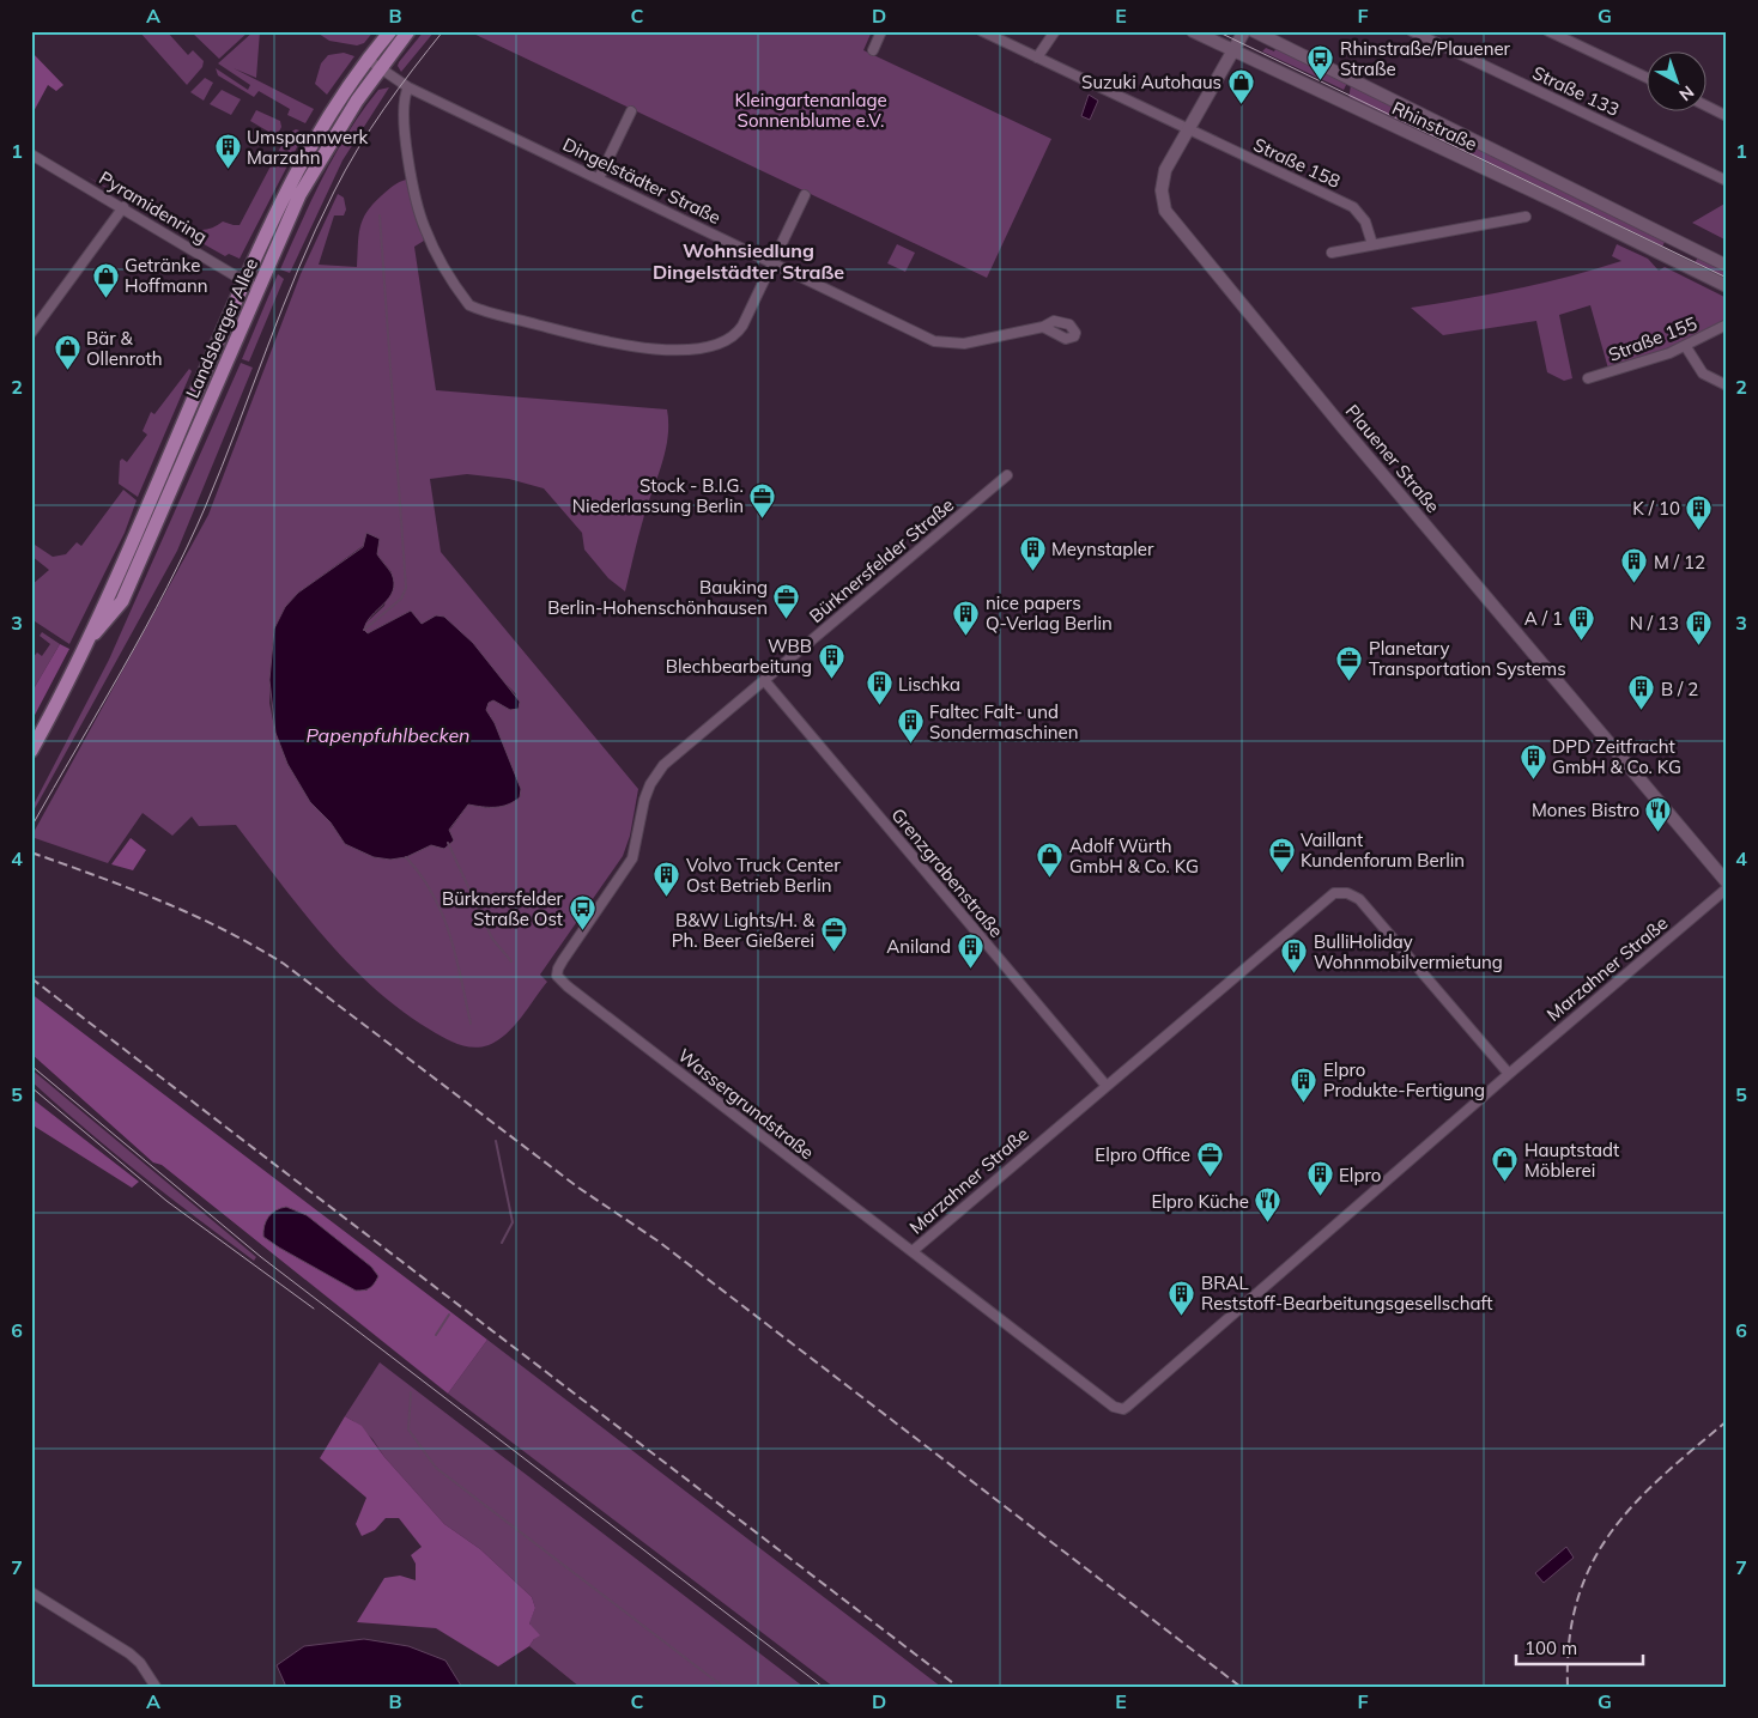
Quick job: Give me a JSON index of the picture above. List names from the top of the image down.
{
  "streets": {
    "main road": ["Rhinstraße", "Landsberger Allee", "Plauener Straße"],
    "street": [
      "Straße 133",
      "Straße 158",
      "Dingelstädter Straße",
      "Pyramidenring",
      "Straße 155",
      "Bürknersfelder Straße",
      "Grenzgrabenstraße",
      "Marzahner Straße",
      "Wassergrundstraße"
    ]
  },
  "crossings": [
    ["Rhinstraße", "Plauener Straße"],
    ["Straße 158", "Plauener Straße"],
    ["Dingelstädter Straße", "Landsberger Allee"],
    ["Pyramidenring", "Landsberger Allee"],
    ["Bürknersfelder Straße", "Grenzgrabenstraße"],
    ["Bürknersfelder Straße", "Wassergrundstraße"],
    ["Grenzgrabenstraße", "Marzahner Straße"],
    ["Marzahner Straße", "Wassergrundstraße"]
  ],
  "districts": ["Wohnsiedlung Dingelstädter Straße"],
  "water": ["Papenpfuhlbecken"],
  "parks": ["Kleingartenanlage Sonnenblume e.V."],
  "places": {
    "bus stop": ["Rhinstraße/Plauener Straße", "Bürknersfelder Straße Ost"],
    "shop": [
      "Suzuki Autohaus",
      "Getränke Hoffmann",
      "Bär & Ollenroth",
      "Adolf Würth GmbH & Co. KG",
      "Hauptstadt Möblerei"
    ],
    "building": [
      "Umspannwerk Marzahn",
      "K / 10",
      "Meynstapler",
      "M / 12",
      "nice papers Q-Verlag Berlin",
      "A / 1",
      "N / 13",
      "WBB Blechbearbeitung",
      "Lischka",
      "B / 2",
      "Faltec Falt- und Sondermaschinen",
      "DPD Zeitfracht GmbH & Co. KG",
      "Volvo Truck Center Ost Betrieb Berlin",
      "Aniland",
      "BulliHoliday Wohnmobilvermietung",
      "Elpro Produkte-Fertigung",
      "Elpro",
      "BRAL Reststoff-Bearbeitungsgesellschaft"
    ],
    "office": [
      "Stock - B.I.G. Niederlassung Berlin",
      "Bauking Berlin-Hohenschönhausen",
      "Planetary Transportation Systems",
      "Vaillant Kundenforum Berlin",
      "B&W Lights/H. & Ph. Beer Gießerei",
      "Elpro Office"
    ],
    "restaurant": ["Mones Bistro", "Elpro Küche"]
  },
  "scale_bar": "100 m",
  "north": "bottom right",
  "grid": {
    "columns": [
      "A",
      "B",
      "C",
      "D",
      "E",
      "F",
      "G"
    ],
    "rows": [
      "1",
      "2",
      "3",
      "4",
      "5",
      "6",
      "7"
    ]
  }
}
